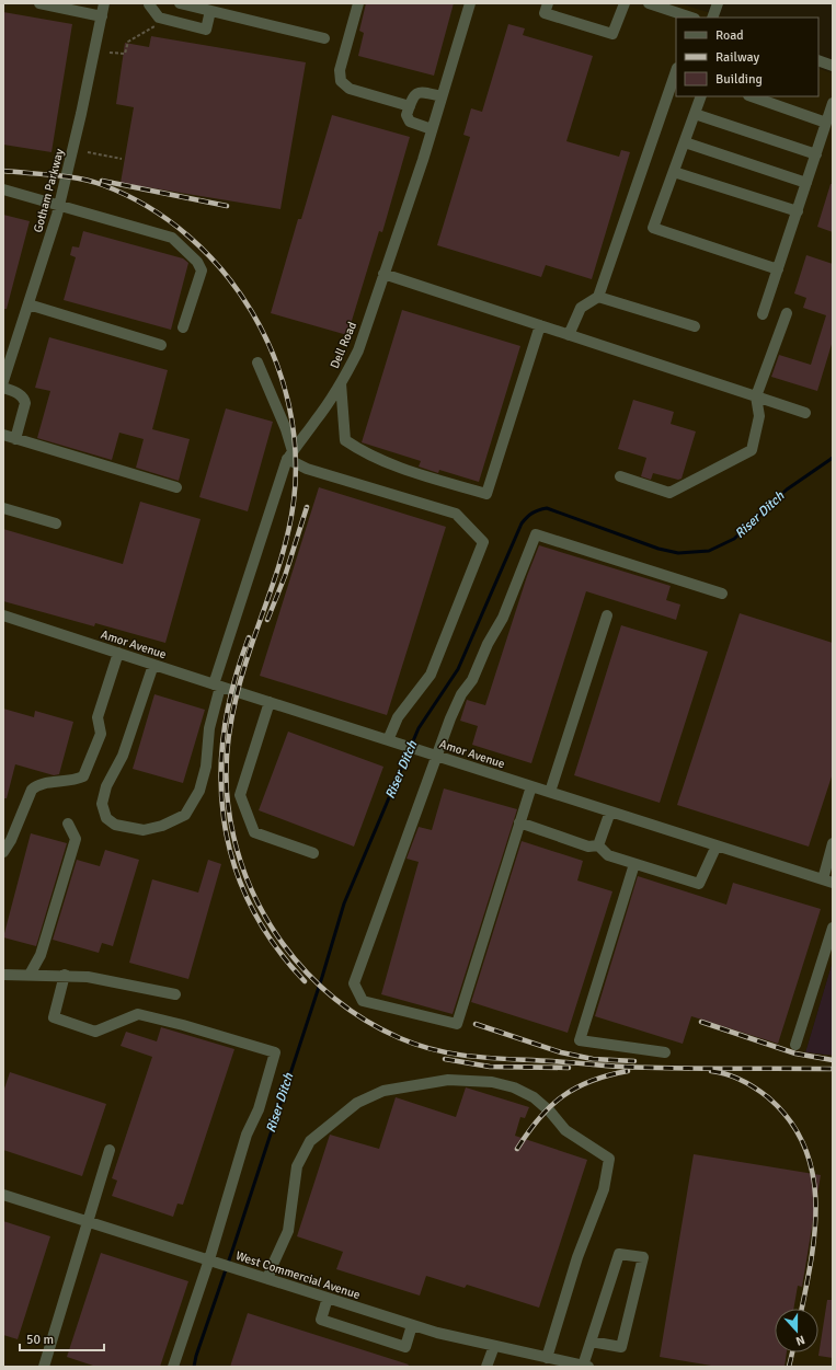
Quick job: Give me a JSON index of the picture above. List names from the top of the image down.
{
  "streets": {
    "street": [
      "Gotham Parkway",
      "Dell Road",
      "Amor Avenue",
      "West Commercial Avenue"
    ]
  },
  "crossings": [
    ["Dell Road", "Amor Avenue"]
  ],
  "water": ["Riser Ditch"],
  "legend": ["Road", "Railway", "Building"],
  "scale_bar": "50 m",
  "north": "bottom"
}
